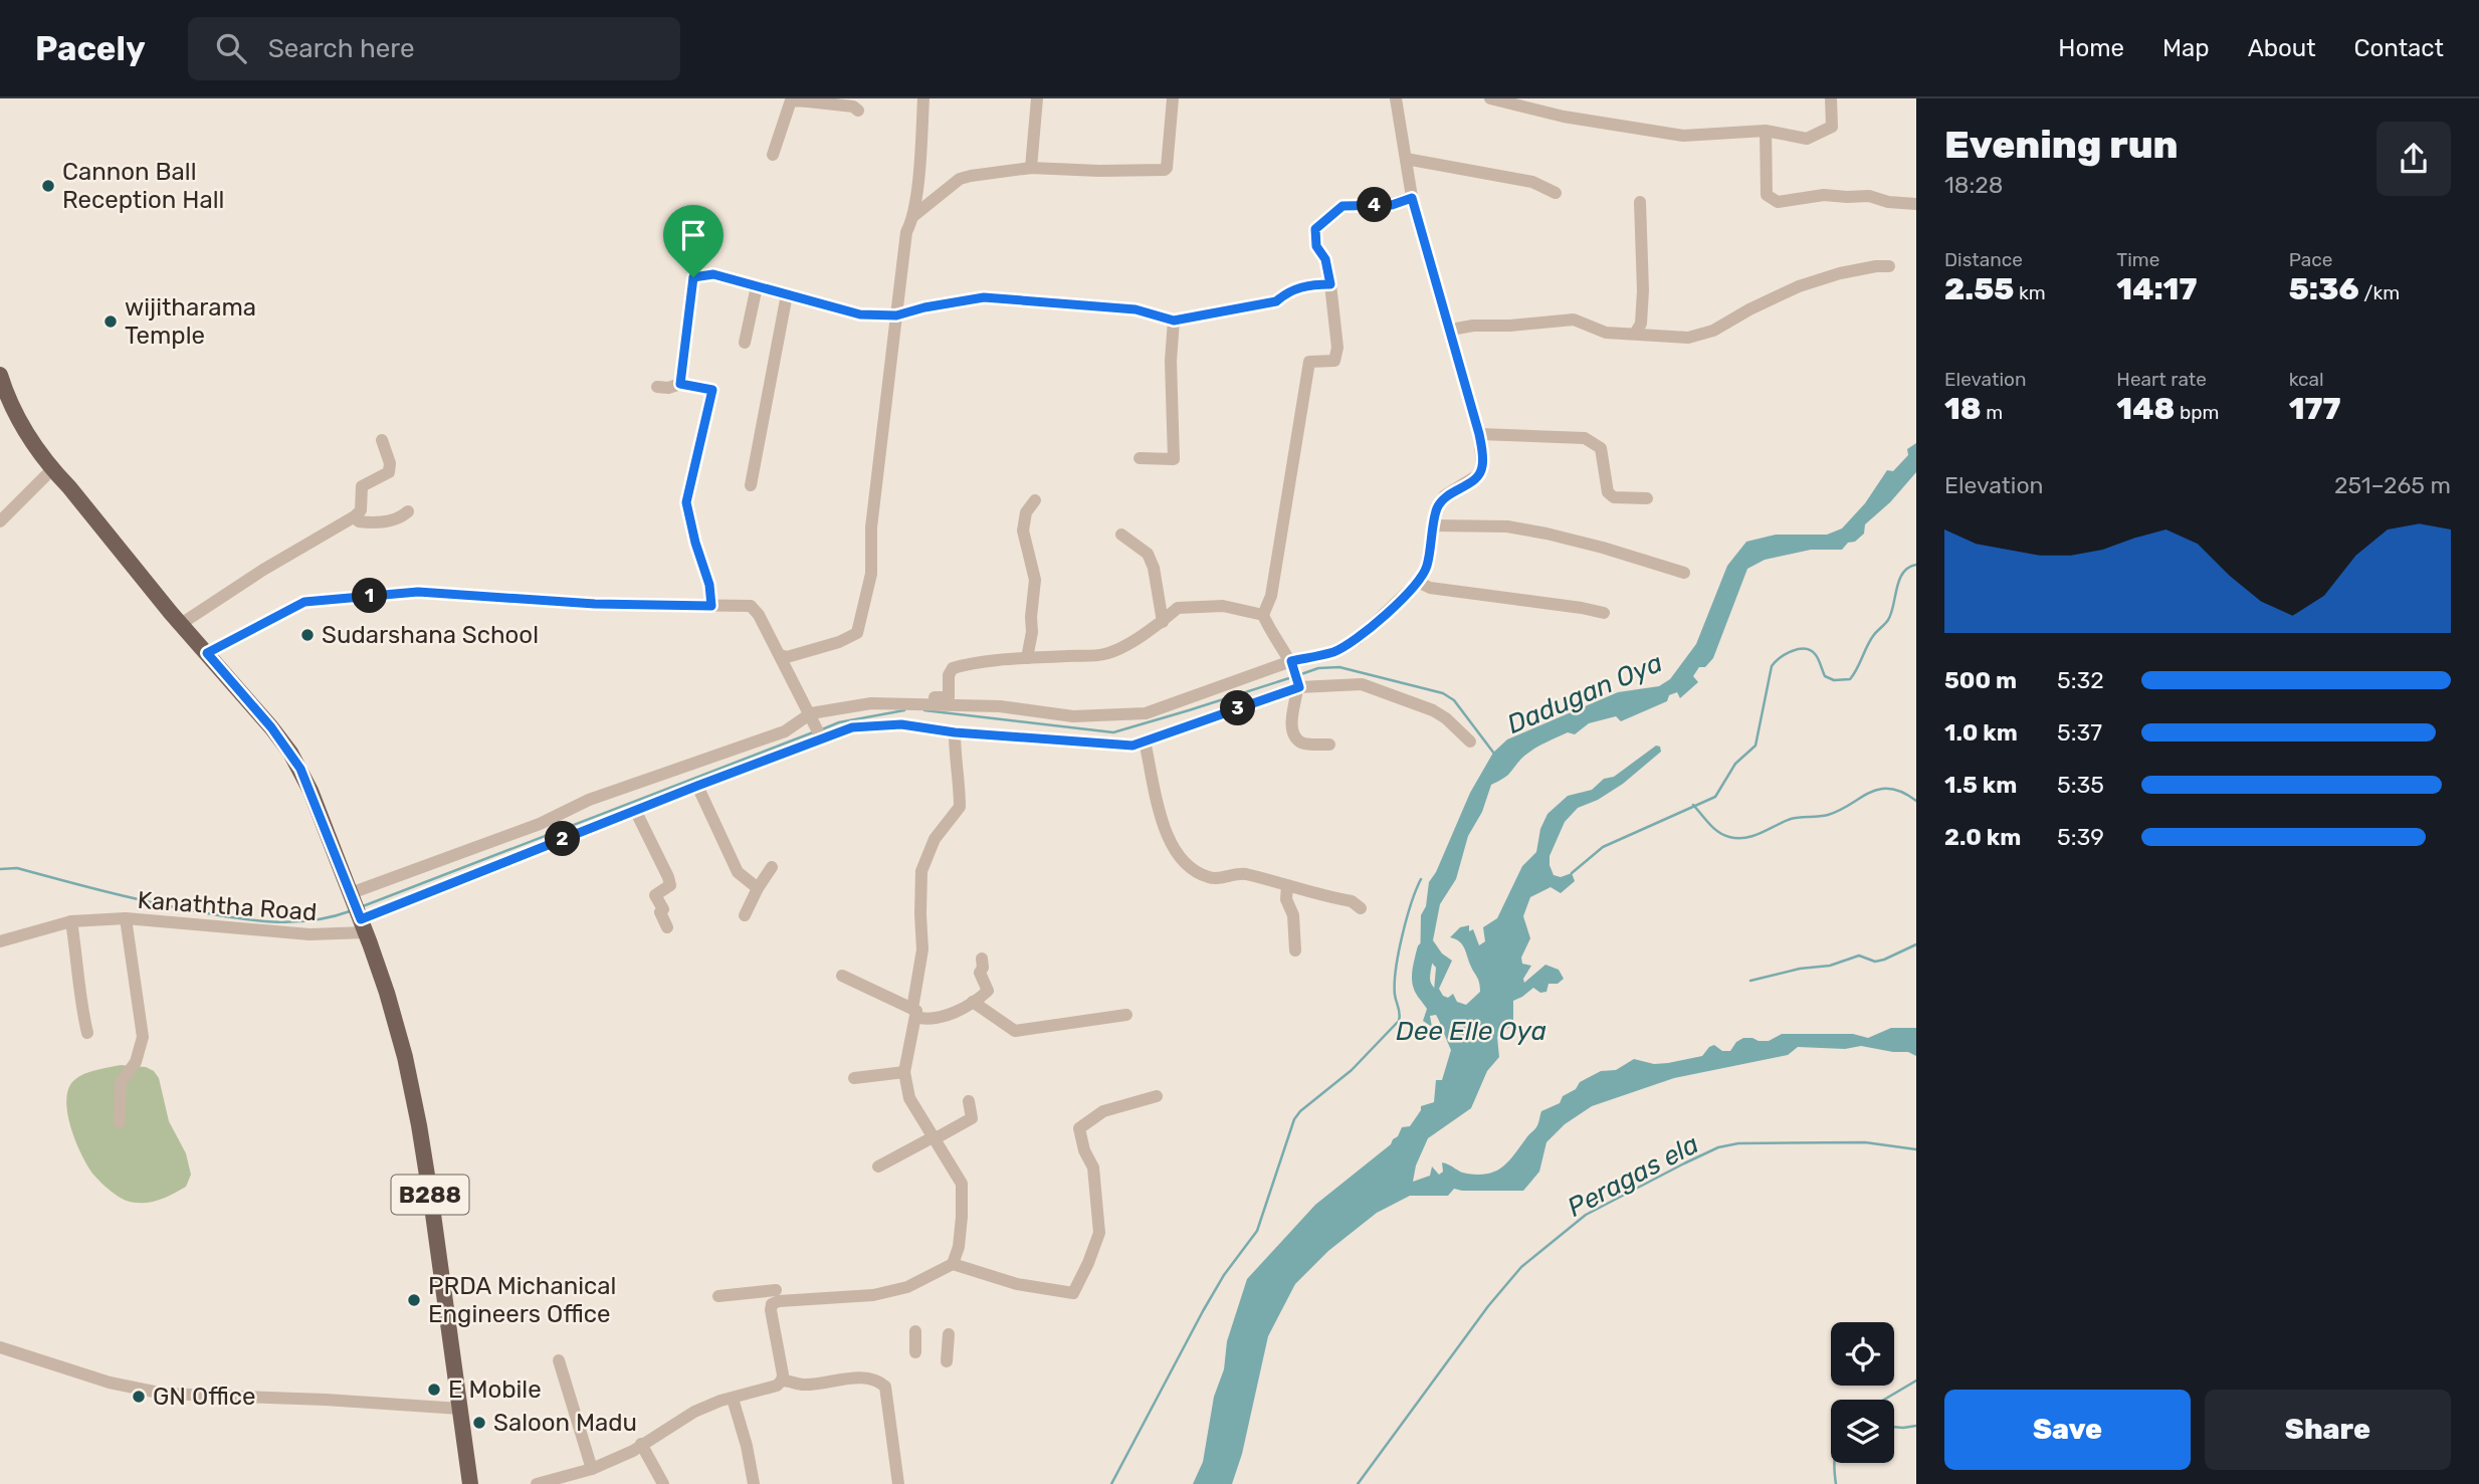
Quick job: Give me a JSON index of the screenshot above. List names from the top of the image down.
{
  "streets": {
    "main road": ["B288"],
    "street": ["Kanaththa Road"]
  },
  "crossings": [
    ["Kanaththa Road", "B288"]
  ],
  "water": ["Dadugan Oya", "Dee Elle Oya", "Peragas ela"],
  "places": [
    "Cannon Ball Reception Hall",
    "wijitharama Temple",
    "Sudarshana School",
    "PRDA Michanical Engineers Office",
    "E Mobile",
    "GN Office",
    "Saloon Madu"
  ],
  "page": {
    "header": "Pacely",
    "search": "Search here",
    "nav": [
      "Home",
      "Map",
      "About",
      "Contact"
    ],
    "heading": ["Evening run", "18:28"],
    "pins": [
      "4",
      "1",
      "3",
      "2"
    ],
    "stats": [
      ["Distance", "2.55 km"],
      ["Time", "14:17"],
      ["Pace", "5:36 /km"],
      ["Elevation", "18 m"],
      ["Heart rate", "148 bpm"],
      ["kcal", "177"]
    ],
    "chart": ["Elevation", "251–265 m"],
    "list": [
      {
        "name": "500 m",
        "note": "5:32"
      },
      {
        "name": "1.0 km",
        "note": "5:37"
      },
      {
        "name": "1.5 km",
        "note": "5:35"
      },
      {
        "name": "2.0 km",
        "note": "5:39"
      }
    ],
    "buttons": ["Save", "Share"]
  }
}
